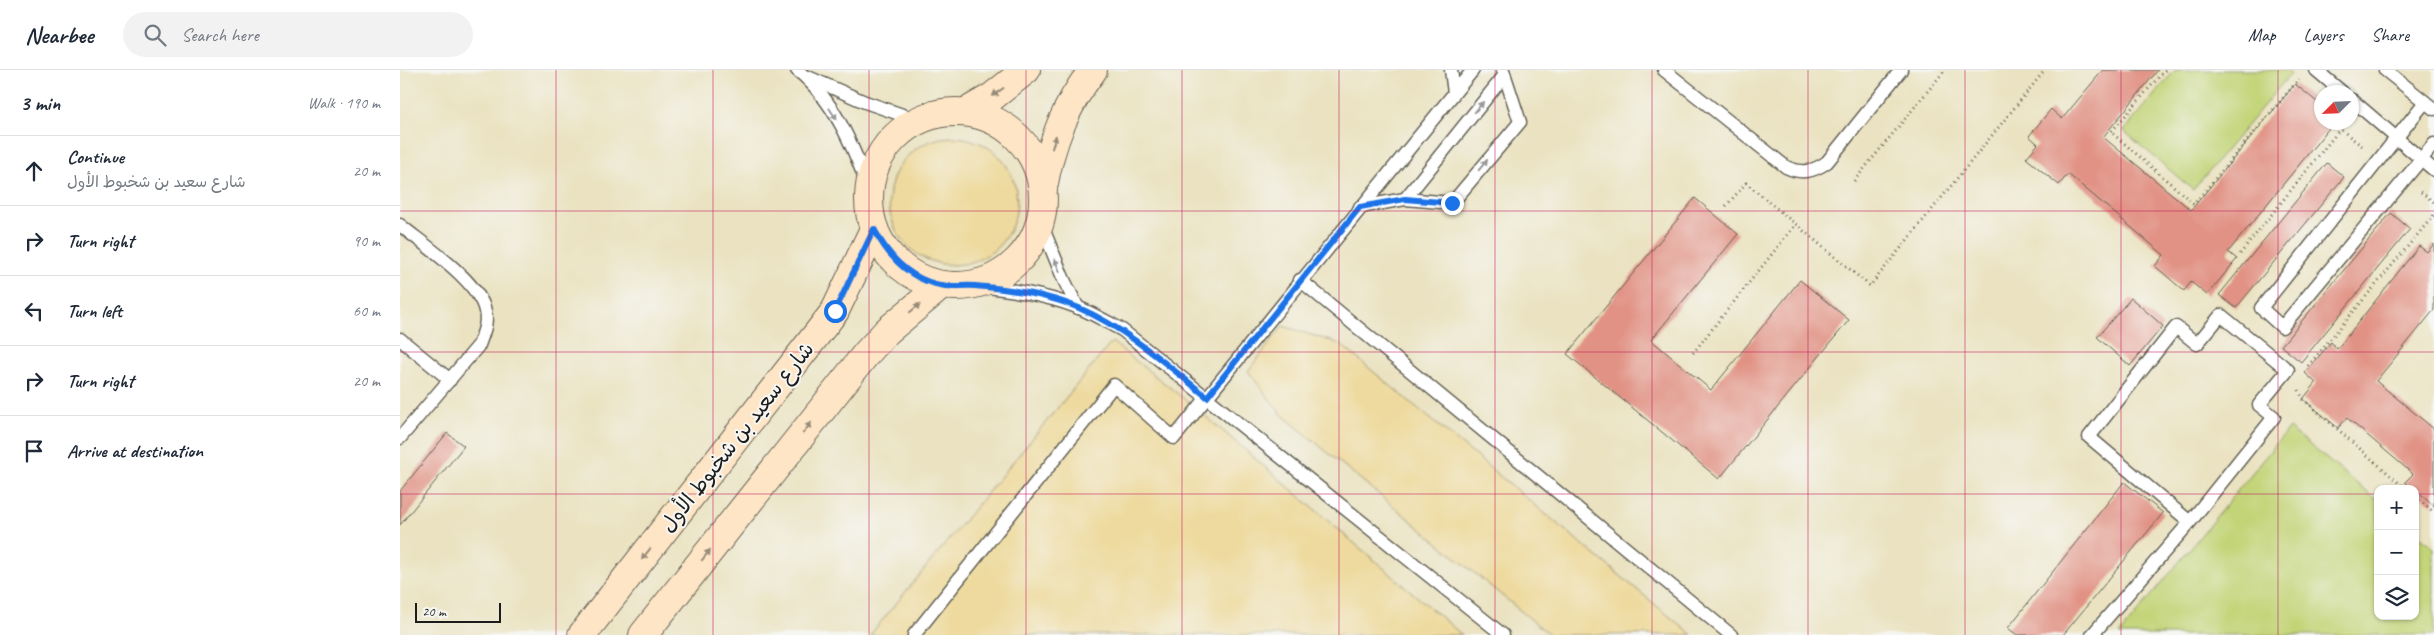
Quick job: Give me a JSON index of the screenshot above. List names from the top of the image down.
{
  "streets": {
    "main road": ["شارع سعيد بن شخبوط الأول"]
  },
  "scale_bar": "20 m",
  "north": "bottom left",
  "page": {
    "header": "Nearbee",
    "search": "Search here",
    "nav": ["Map", "Layers", "Share"],
    "heading": ["3 min", "Walk · 190 m"],
    "list": [
      ["Continue", "شارع سعيد بن شخبوط الأول", "20 m"],
      ["Turn right", "90 m"],
      ["Turn left", "60 m"],
      ["Turn right", "20 m"],
      "Arrive at destination"
    ],
    "map_buttons": ["+", "−"],
    "scale": "20 m"
  }
}
